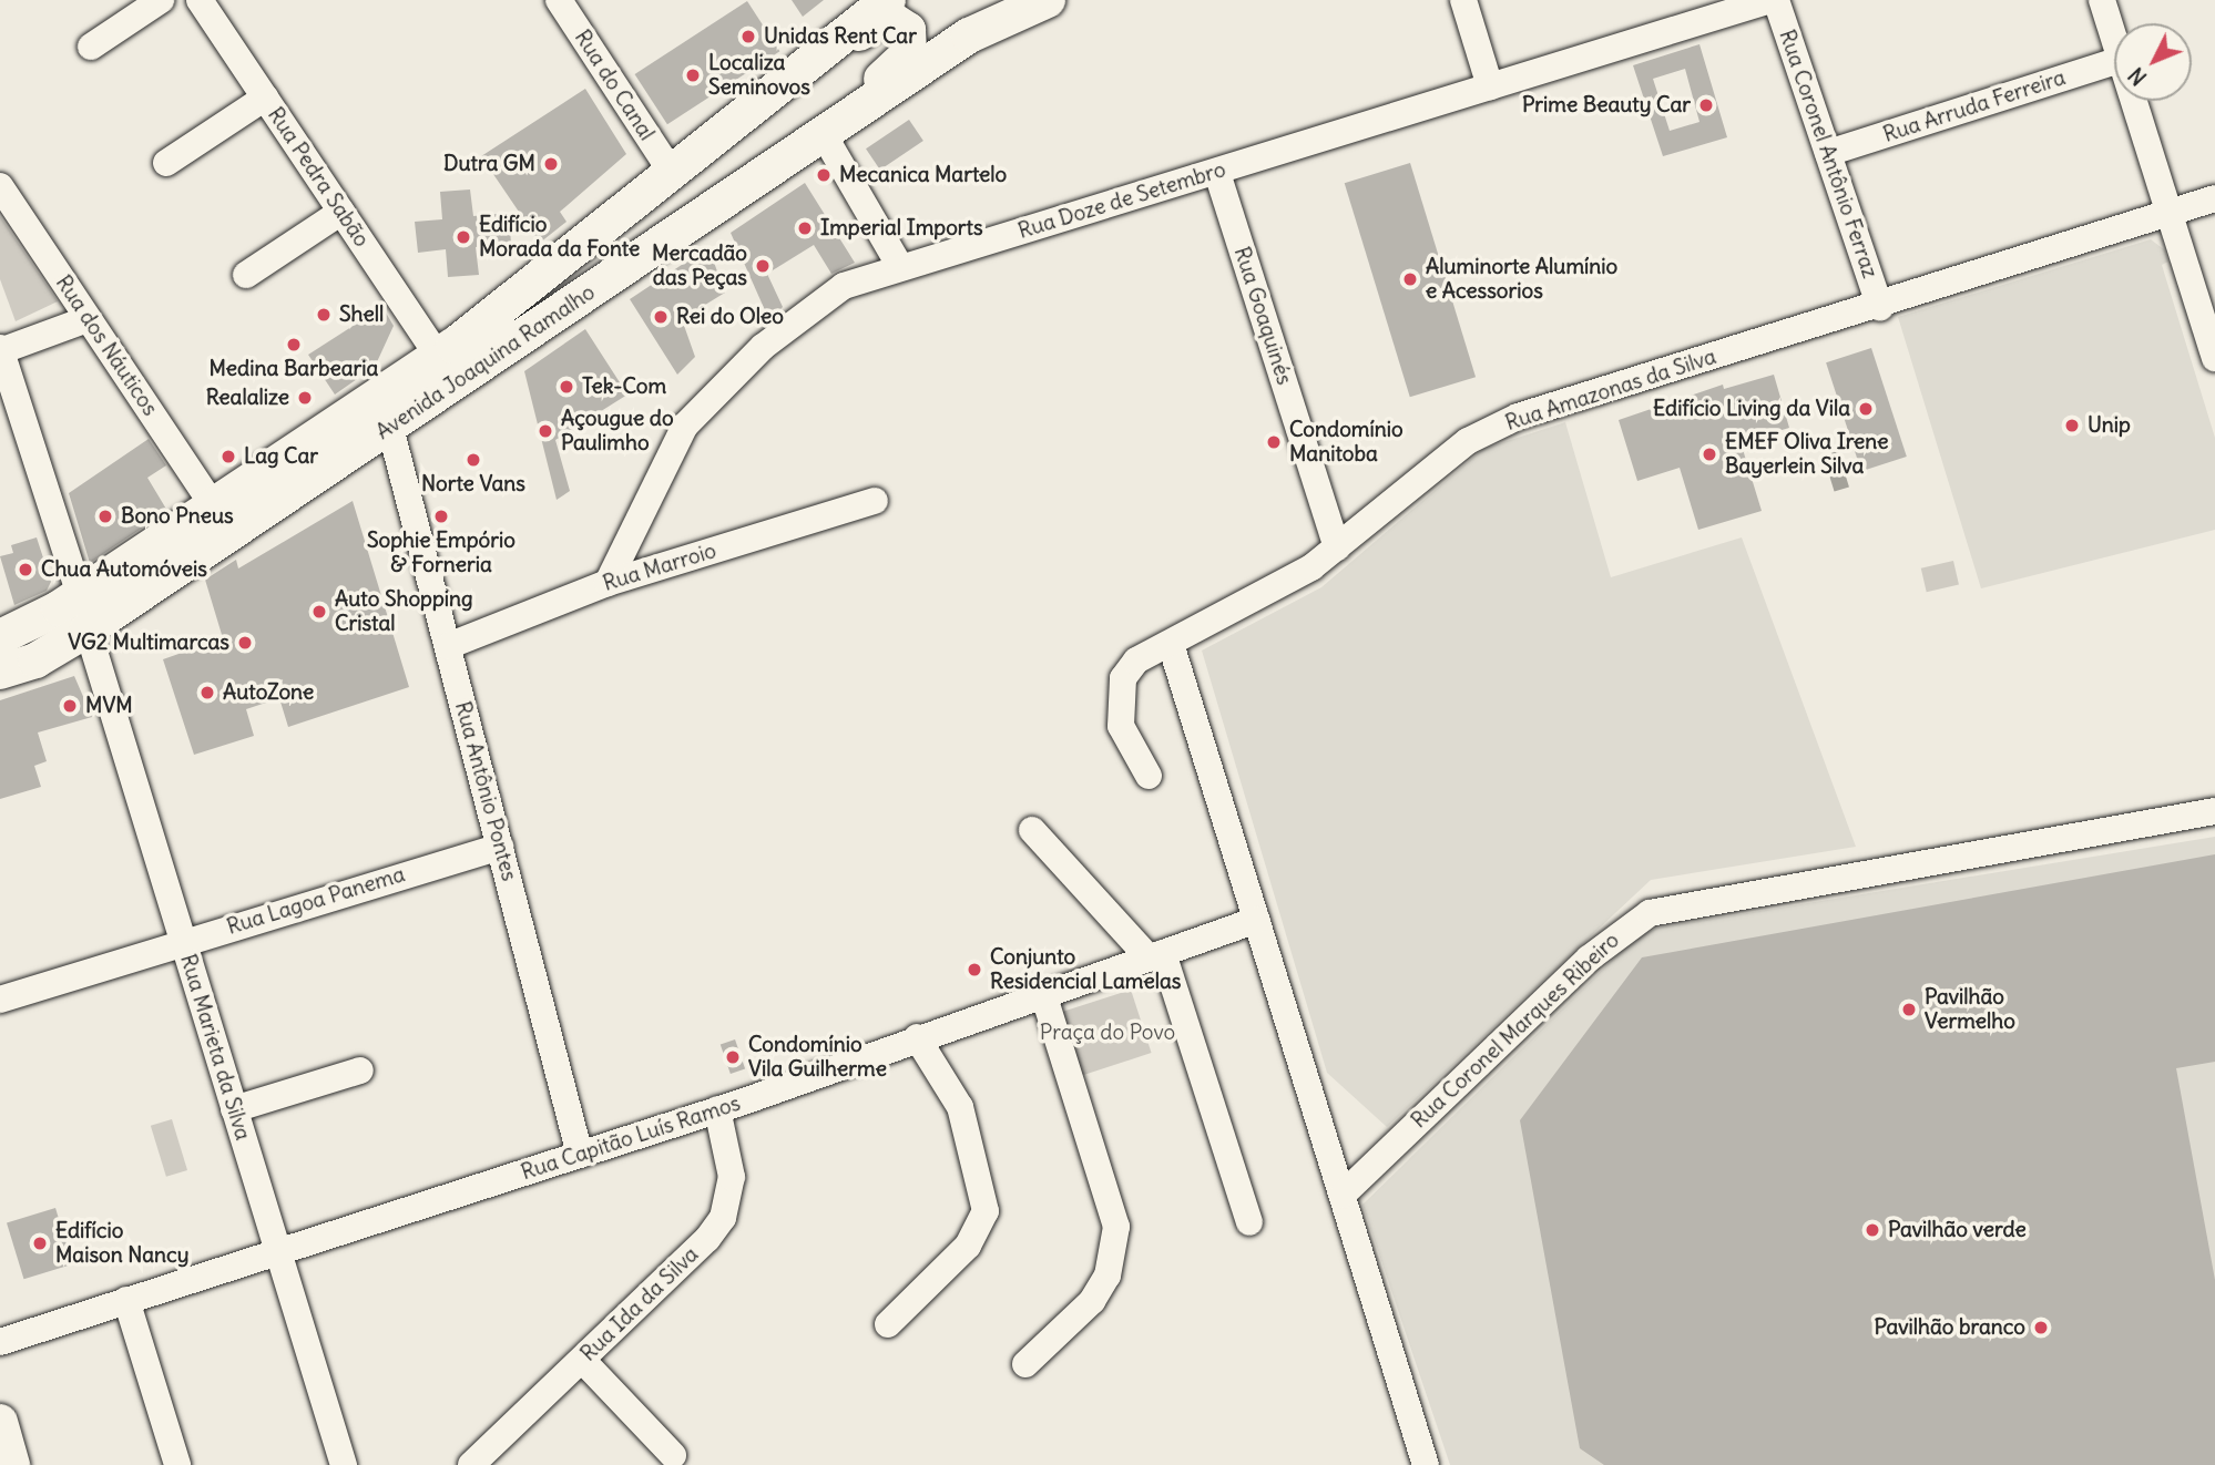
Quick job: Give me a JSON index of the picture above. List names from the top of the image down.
{
  "streets": {
    "main road": ["Avenida Joaquina Ramalho"],
    "street": [
      "Rua do Canal",
      "Rua Arruda Ferreira",
      "Rua Coronel Antônio Ferraz",
      "Rua Pedra Sabão",
      "Rua Doze de Setembro",
      "Rua Goaquinés",
      "Rua dos Náuticos",
      "Rua Amazonas da Silva",
      "Rua Marroio",
      "Rua Antônio Pontes",
      "Rua Lagoa Panema",
      "Rua Coronel Marques Ribeiro",
      "Rua Marieta da Silva",
      "Rua Capitão Luís Ramos",
      "Rua Ida da Silva"
    ]
  },
  "crossings": [
    ["Rua do Canal", "Avenida Joaquina Ramalho"],
    ["Rua Arruda Ferreira", "Rua Coronel Antônio Ferraz"],
    ["Rua Coronel Antônio Ferraz", "Rua Doze de Setembro"],
    ["Rua Coronel Antônio Ferraz", "Rua Amazonas da Silva"],
    ["Rua Pedra Sabão", "Avenida Joaquina Ramalho"],
    ["Rua Doze de Setembro", "Rua Goaquinés"],
    ["Rua Doze de Setembro", "Rua Marroio"],
    ["Rua Goaquinés", "Rua Amazonas da Silva"],
    ["Rua dos Náuticos", "Avenida Joaquina Ramalho"],
    ["Avenida Joaquina Ramalho", "Rua Antônio Pontes"],
    ["Avenida Joaquina Ramalho", "Rua Marieta da Silva"],
    ["Rua Marroio", "Rua Antônio Pontes"],
    ["Rua Antônio Pontes", "Rua Lagoa Panema"],
    ["Rua Antônio Pontes", "Rua Capitão Luís Ramos"],
    ["Rua Lagoa Panema", "Rua Marieta da Silva"],
    ["Rua Marieta da Silva", "Rua Capitão Luís Ramos"],
    ["Rua Capitão Luís Ramos", "Rua Ida da Silva"]
  ],
  "parks": ["Praça do Povo"],
  "places": [
    "Unidas Rent Car",
    "Localiza Seminovos",
    "Prime Beauty Car",
    "Dutra GM",
    "Mecanica Martelo",
    "Imperial Imports",
    "Edifício Morada da Fonte",
    "Mercadão das Peças",
    "Aluminorte Alumínio e Acessorios",
    "Shell",
    "Rei do Oleo",
    "Medina Barbearia",
    "Tek-Com",
    "Realalize",
    "Edifício Living da Vila",
    "Unip",
    "Açougue do Paulimho",
    "Condomínio Manitoba",
    "EMEF Oliva Irene Bayerlein Silva",
    "Lag Car",
    "Norte Vans",
    "Bono Pneus",
    "Sophie Empório & Forneria",
    "Chua Automóveis",
    "Auto Shopping Cristal",
    "VG2 Multimarcas",
    "AutoZone",
    "MVM",
    "Conjunto Residencial Lamelas",
    "Pavilhão Vermelho",
    "Condomínio Vila Guilherme",
    "Pavilhão verde",
    "Edifício Maison Nancy",
    "Pavilhão branco"
  ],
  "north": "bottom left"
}
